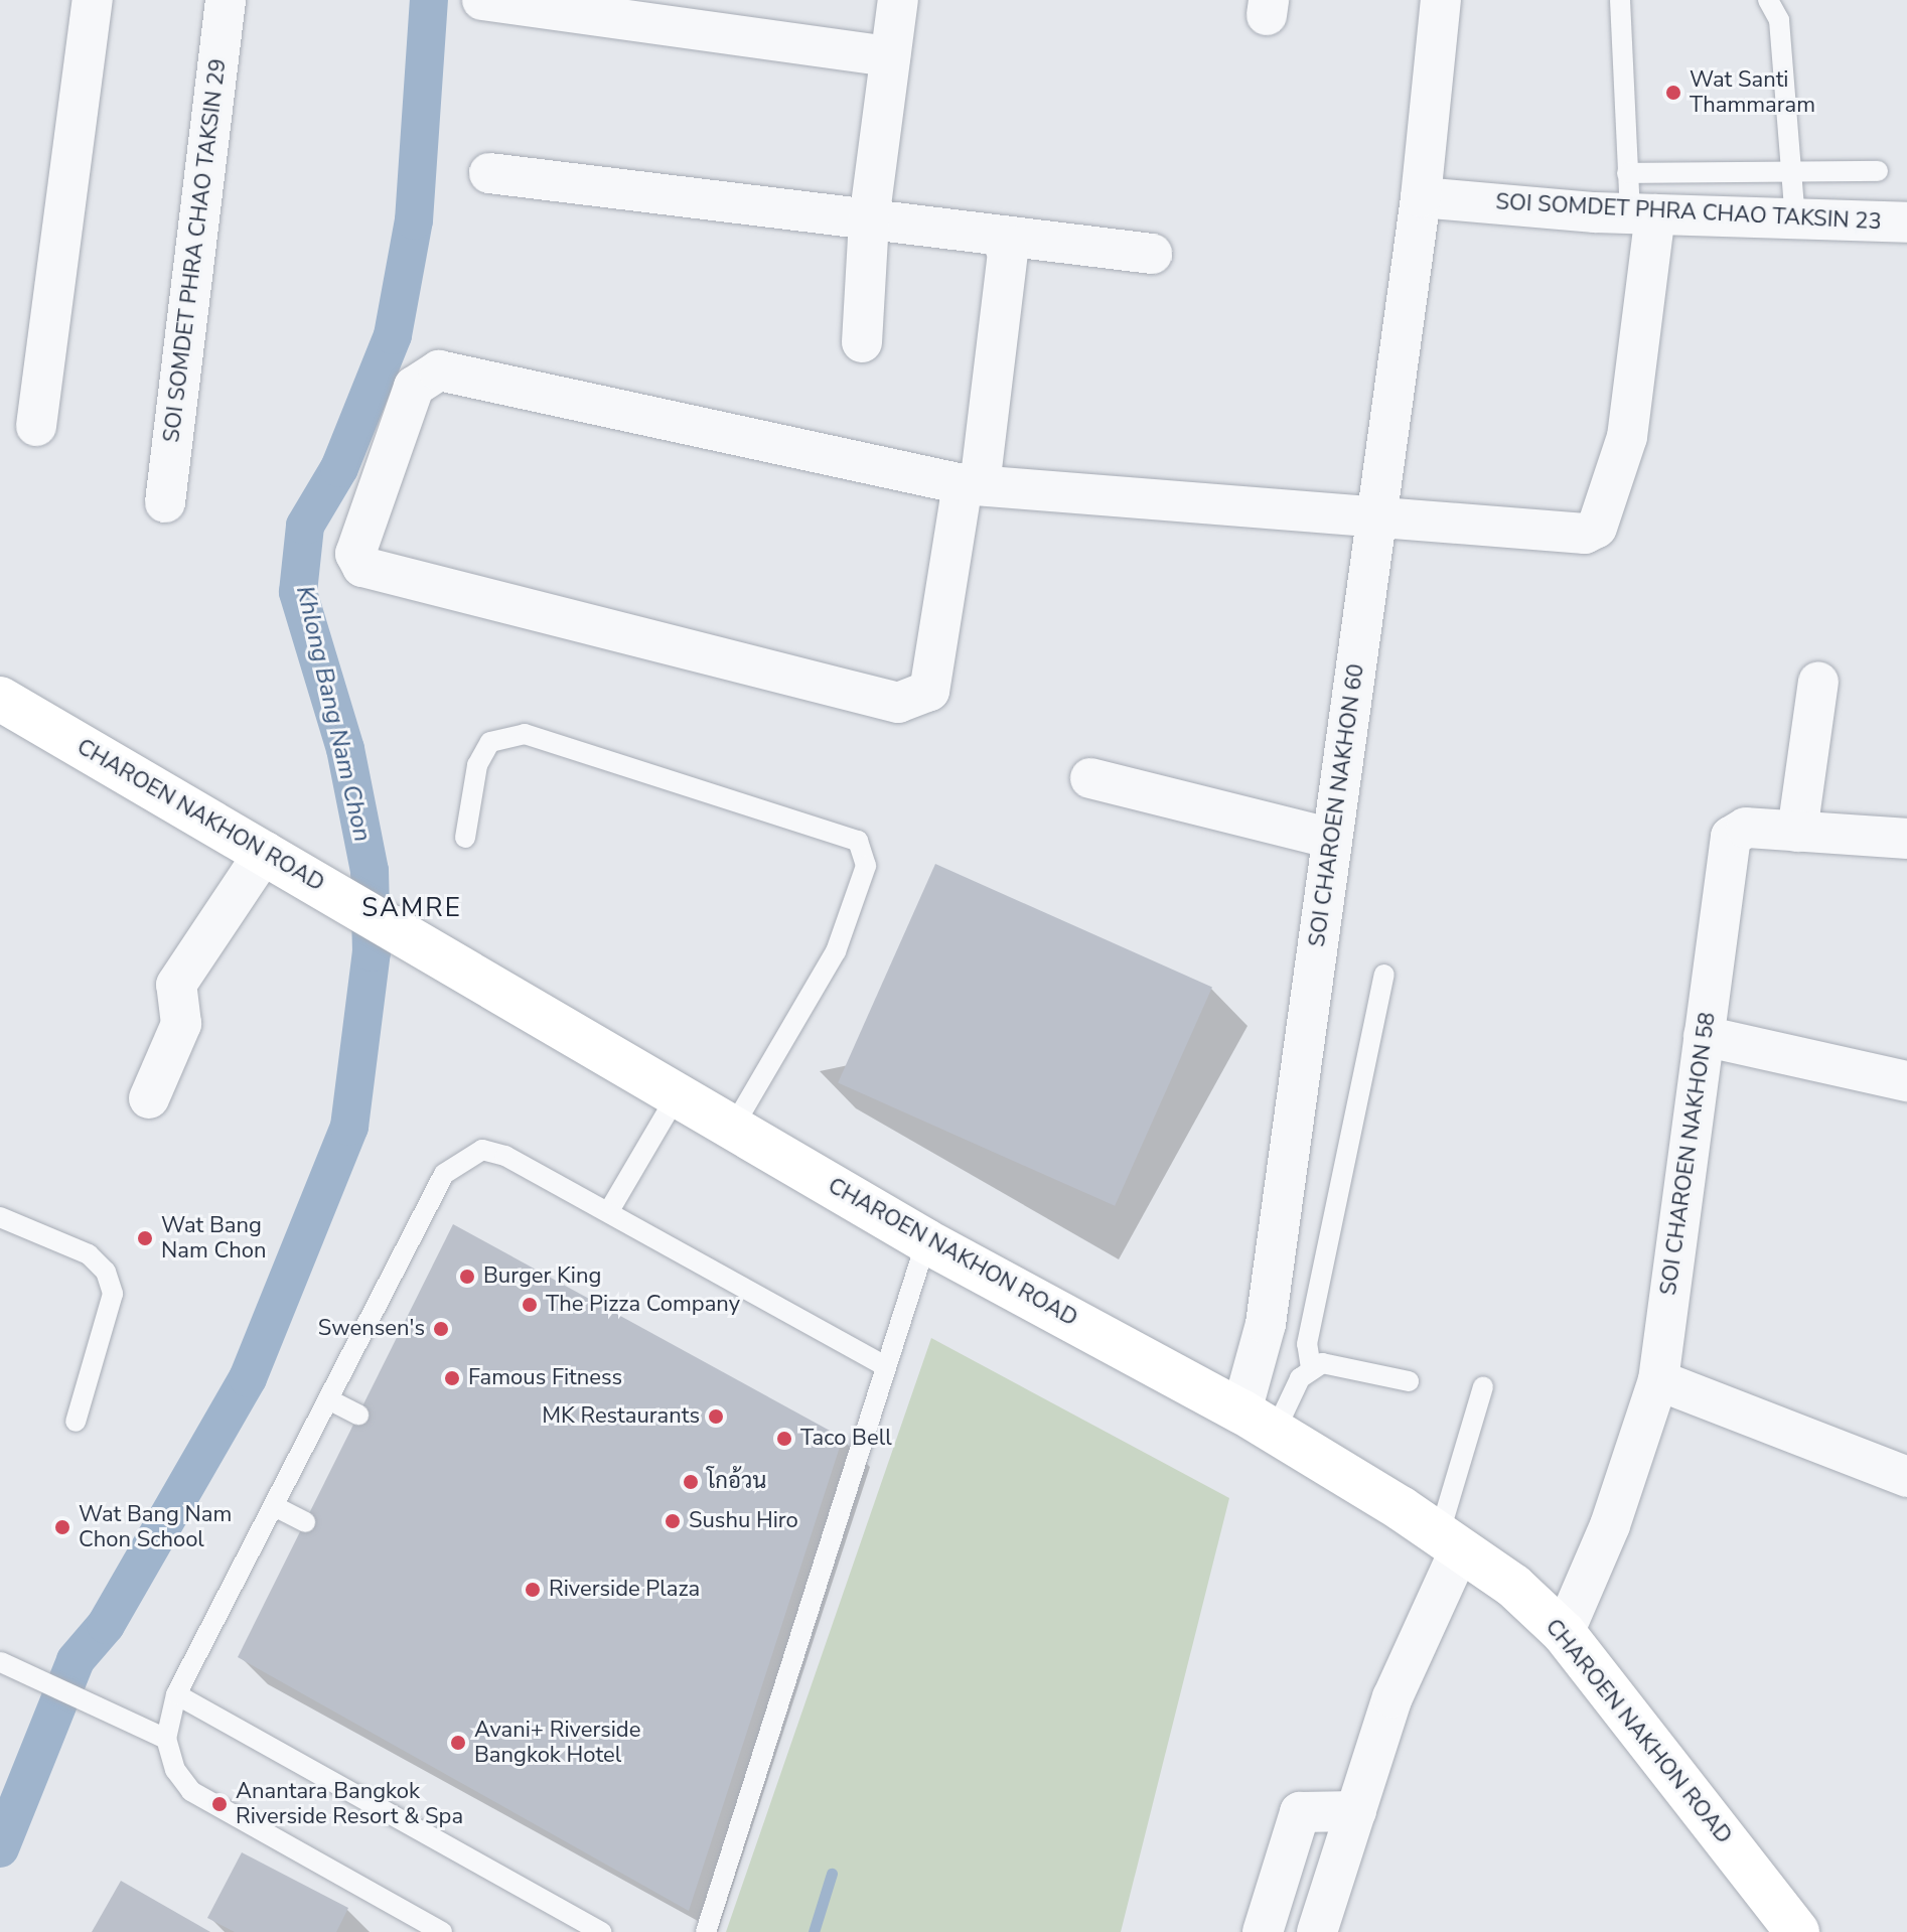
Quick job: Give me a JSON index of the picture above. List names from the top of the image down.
{
  "streets": {
    "main road": ["CHAROEN NAKHON ROAD"],
    "street": [
      "SOI SOMDET PHRA CHAO TAKSIN 23",
      "SOI SOMDET PHRA CHAO TAKSIN 29",
      "SOI CHAROEN NAKHON 60",
      "SOI CHAROEN NAKHON 58"
    ]
  },
  "crossings": [
    ["SOI SOMDET PHRA CHAO TAKSIN 23", "SOI CHAROEN NAKHON 60"],
    ["SOI CHAROEN NAKHON 60", "CHAROEN NAKHON ROAD"],
    ["CHAROEN NAKHON ROAD", "SOI CHAROEN NAKHON 58"]
  ],
  "districts": ["SAMRE"],
  "water": ["Khlong Bang Nam Chon"],
  "places": [
    "Wat Santi Thammaram",
    "Wat Bang Nam Chon",
    "Burger King",
    "The Pizza Company",
    "Swensen's",
    "Famous Fitness",
    "MK Restaurants",
    "Taco Bell",
    "โกอ้วน",
    "Sushu Hiro",
    "Wat Bang Nam Chon School",
    "Riverside Plaza",
    "Avani+ Riverside Bangkok Hotel",
    "Anantara Bangkok Riverside Resort & Spa"
  ]
}
